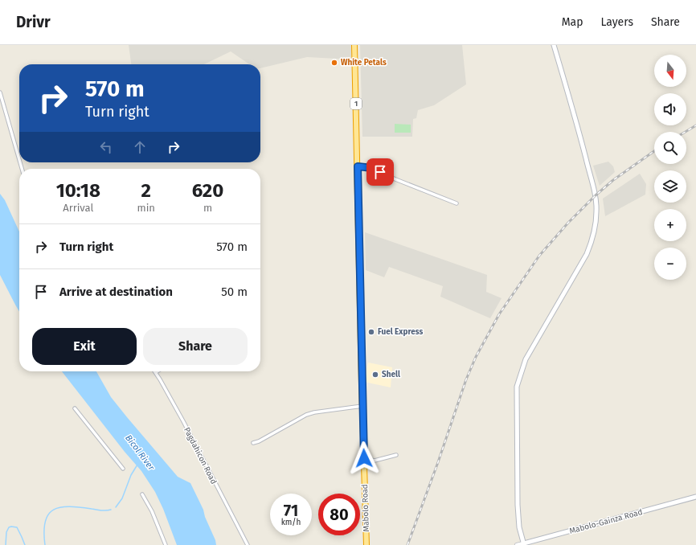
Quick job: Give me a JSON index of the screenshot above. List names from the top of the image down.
{
  "streets": {
    "highway": ["1", "Mabolo Road"],
    "main road": ["Mabolo-Gainza Road"],
    "street": ["Pagdahicon Road"]
  },
  "crossings": [
    ["1", "Mabolo Road"]
  ],
  "water": ["Bicol River"],
  "places": ["White Petals", "Fuel Express", "Shell"],
  "north": "bottom",
  "page": {
    "header": "Drivr",
    "nav": ["Map", "Layers", "Share"],
    "map_buttons": ["+", "−"],
    "turn": ["570 m", "Turn right"],
    "eta": [
      "10:18",
      "Arrival",
      "2",
      "min",
      "620",
      "m"
    ],
    "list": [
      {
        "name": "Turn right",
        "value": "570 m"
      },
      {
        "name": "Arrive at destination",
        "value": "50 m"
      }
    ],
    "buttons": ["Exit", "Share"],
    "speed": "71 km/h",
    "limit": "80"
  }
}
